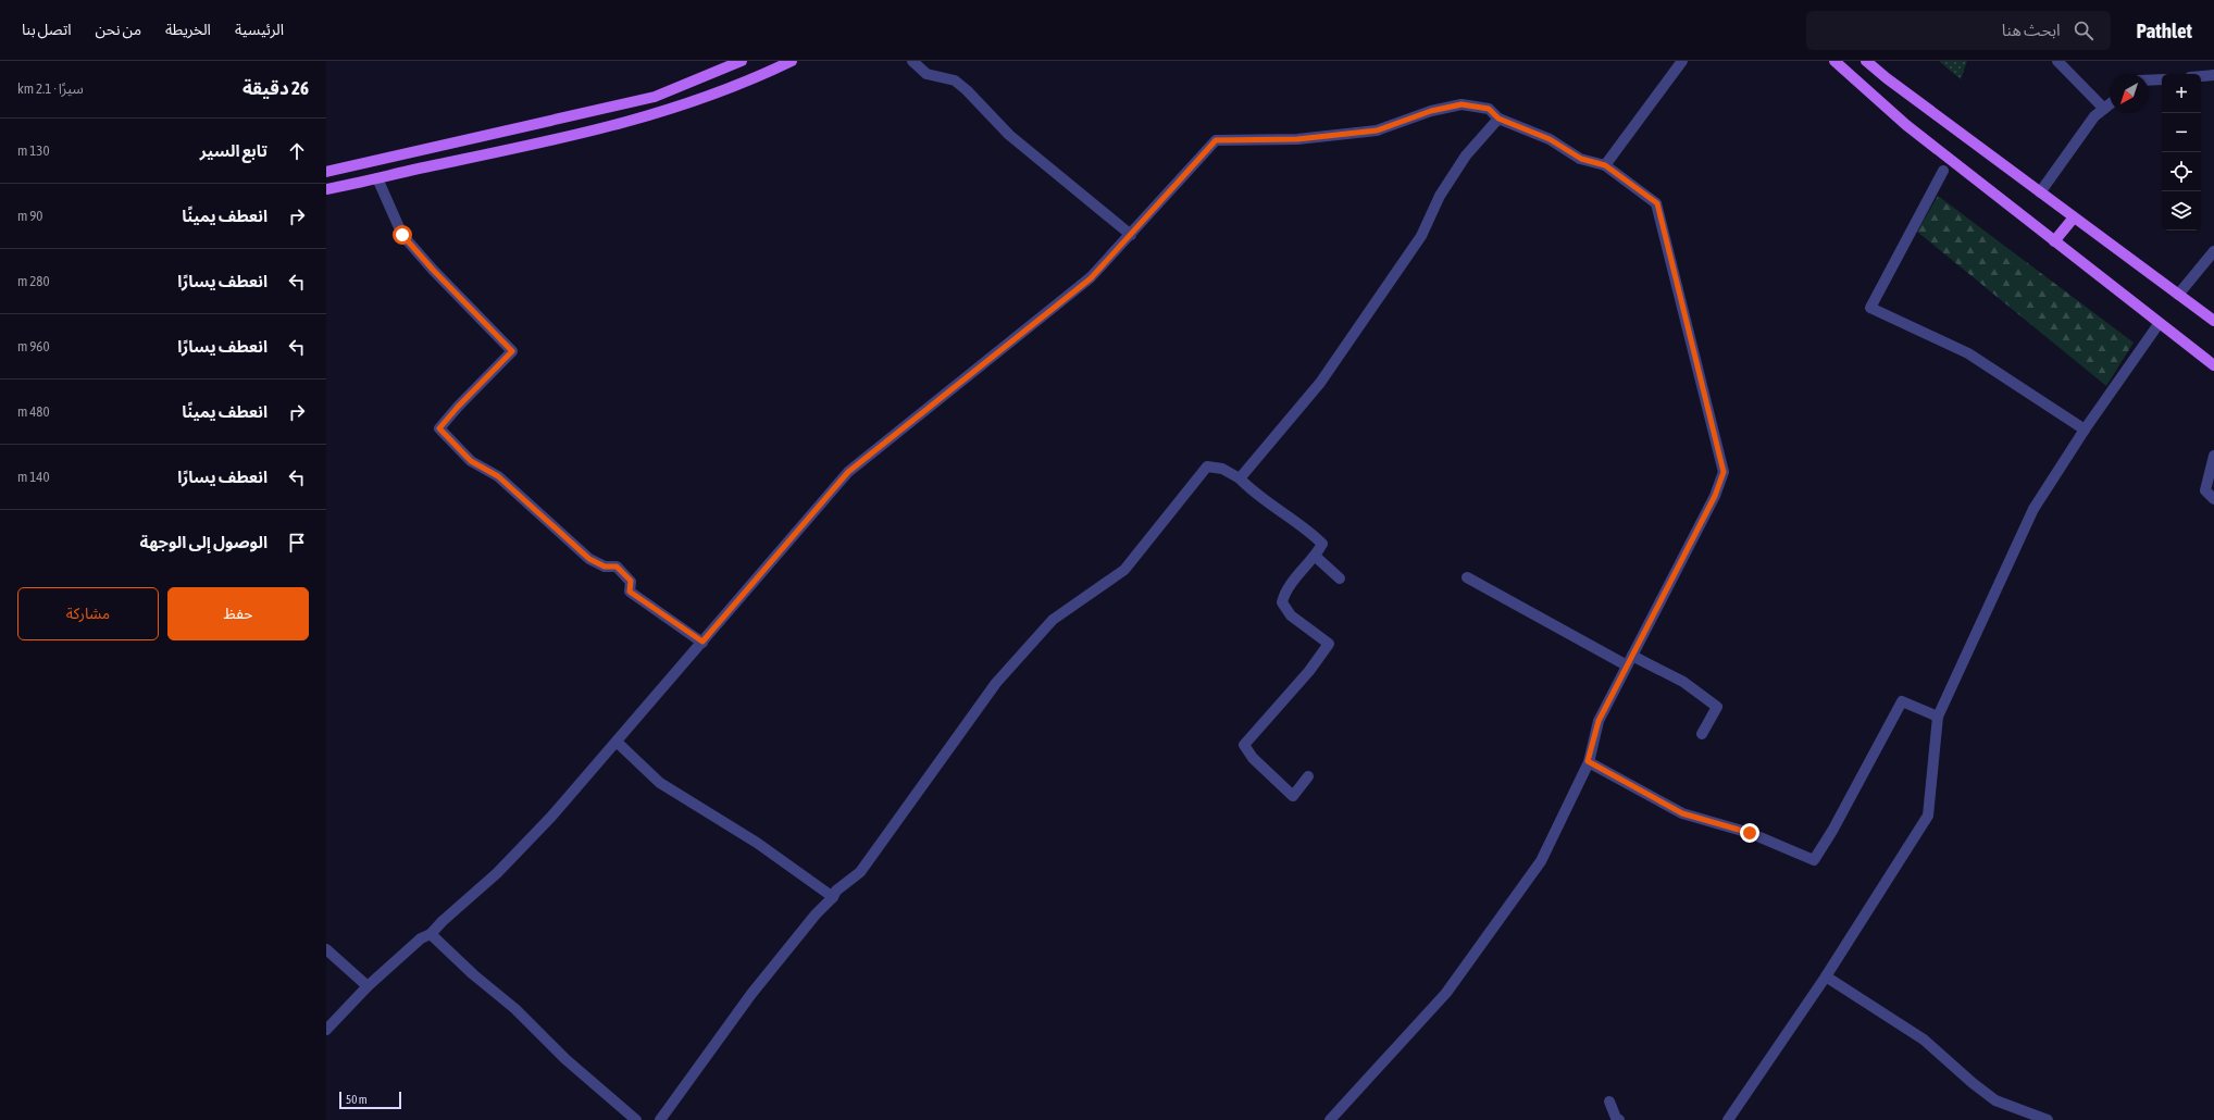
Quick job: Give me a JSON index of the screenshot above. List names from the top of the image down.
{
  "scale_bar": "50 m",
  "north": "bottom left",
  "page": {
    "header": "Pathlet",
    "search": "ابحث هنا",
    "nav": [
      "الرئيسية",
      "الخريطة",
      "من نحن",
      "اتصل بنا"
    ],
    "heading": ["26 دقيقة", "سيرًا · 2.1 km"],
    "map_buttons": ["+", "−"],
    "list": [
      ["تابع السير", "130 m"],
      ["انعطف يمينًا", "90 m"],
      ["انعطف يسارًا", "280 m"],
      ["انعطف يسارًا", "960 m"],
      ["انعطف يمينًا", "480 m"],
      ["انعطف يسارًا", "140 m"],
      "الوصول إلى الوجهة"
    ],
    "buttons": ["حفظ", "مشاركة"],
    "scale": "50 m"
  }
}
